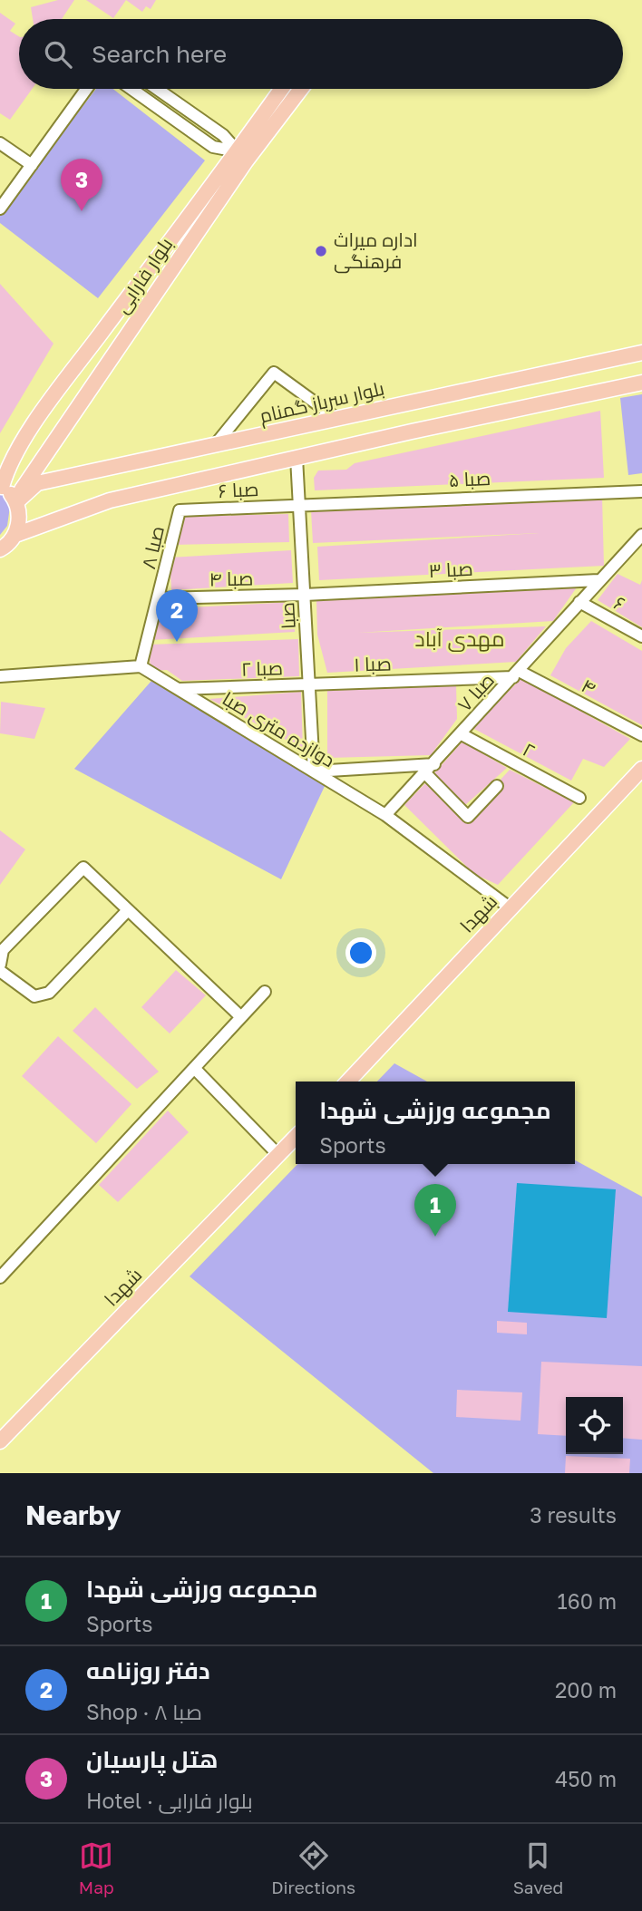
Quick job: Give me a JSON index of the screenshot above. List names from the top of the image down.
{
  "streets": {
    "main road": ["بلوار فارابی", "بلوار سرباز گمنام", "شهدا"],
    "street": [
      "صبا ۵",
      "صبا ۶",
      "صبا ۸",
      "صبا ۳",
      "صبا ۴",
      "۶",
      "صبا",
      "صبا ۱",
      "صبا ۲",
      "۴",
      "صبا ۷",
      "دوازده متری صبا",
      "۲"
    ]
  },
  "crossings": [
    ["بلوار فارابی", "بلوار سرباز گمنام"],
    ["صبا ۵", "صبا ۶"],
    ["صبا ۵", "صبا"],
    ["صبا ۶", "صبا ۸"],
    ["صبا ۶", "صبا"],
    ["صبا ۸", "صبا ۴"],
    ["صبا ۸", "دوازده متری صبا"],
    ["صبا ۳", "صبا ۴"],
    ["صبا ۳", "صبا"],
    ["صبا ۳", "صبا ۷"],
    ["صبا ۴", "صبا"],
    ["۶", "صبا ۷"],
    ["صبا", "صبا ۱"],
    ["صبا", "صبا ۲"],
    ["صبا", "دوازده متری صبا"],
    ["صبا ۱", "صبا ۲"],
    ["صبا ۱", "۴"],
    ["صبا ۱", "صبا ۷"],
    ["صبا ۲", "دوازده متری صبا"],
    ["۴", "صبا ۷"],
    ["صبا ۷", "دوازده متری صبا"],
    ["صبا ۷", "۲"],
    ["دوازده متری صبا", "شهدا"]
  ],
  "districts": ["مهدی آباد"],
  "places": ["اداره میراث فرهنگی"],
  "page": {
    "search": "Search here",
    "pins": ["3", "2", "1"],
    "popup": ["مجموعه ورزشی شهدا", "Sports"],
    "heading": ["Nearby", "3 results"],
    "list": [
      {
        "mark": "1",
        "name": "مجموعه ورزشی شهدا",
        "note": "Sports",
        "value": "160 m"
      },
      {
        "mark": "2",
        "name": "دفتر روزنامه",
        "note": "Shop · صبا ۸",
        "value": "200 m"
      },
      {
        "mark": "3",
        "name": "هتل پارسیان",
        "note": "Hotel · بلوار فارابی",
        "value": "450 m"
      }
    ],
    "nav": ["Map", "Directions", "Saved"]
  }
}
